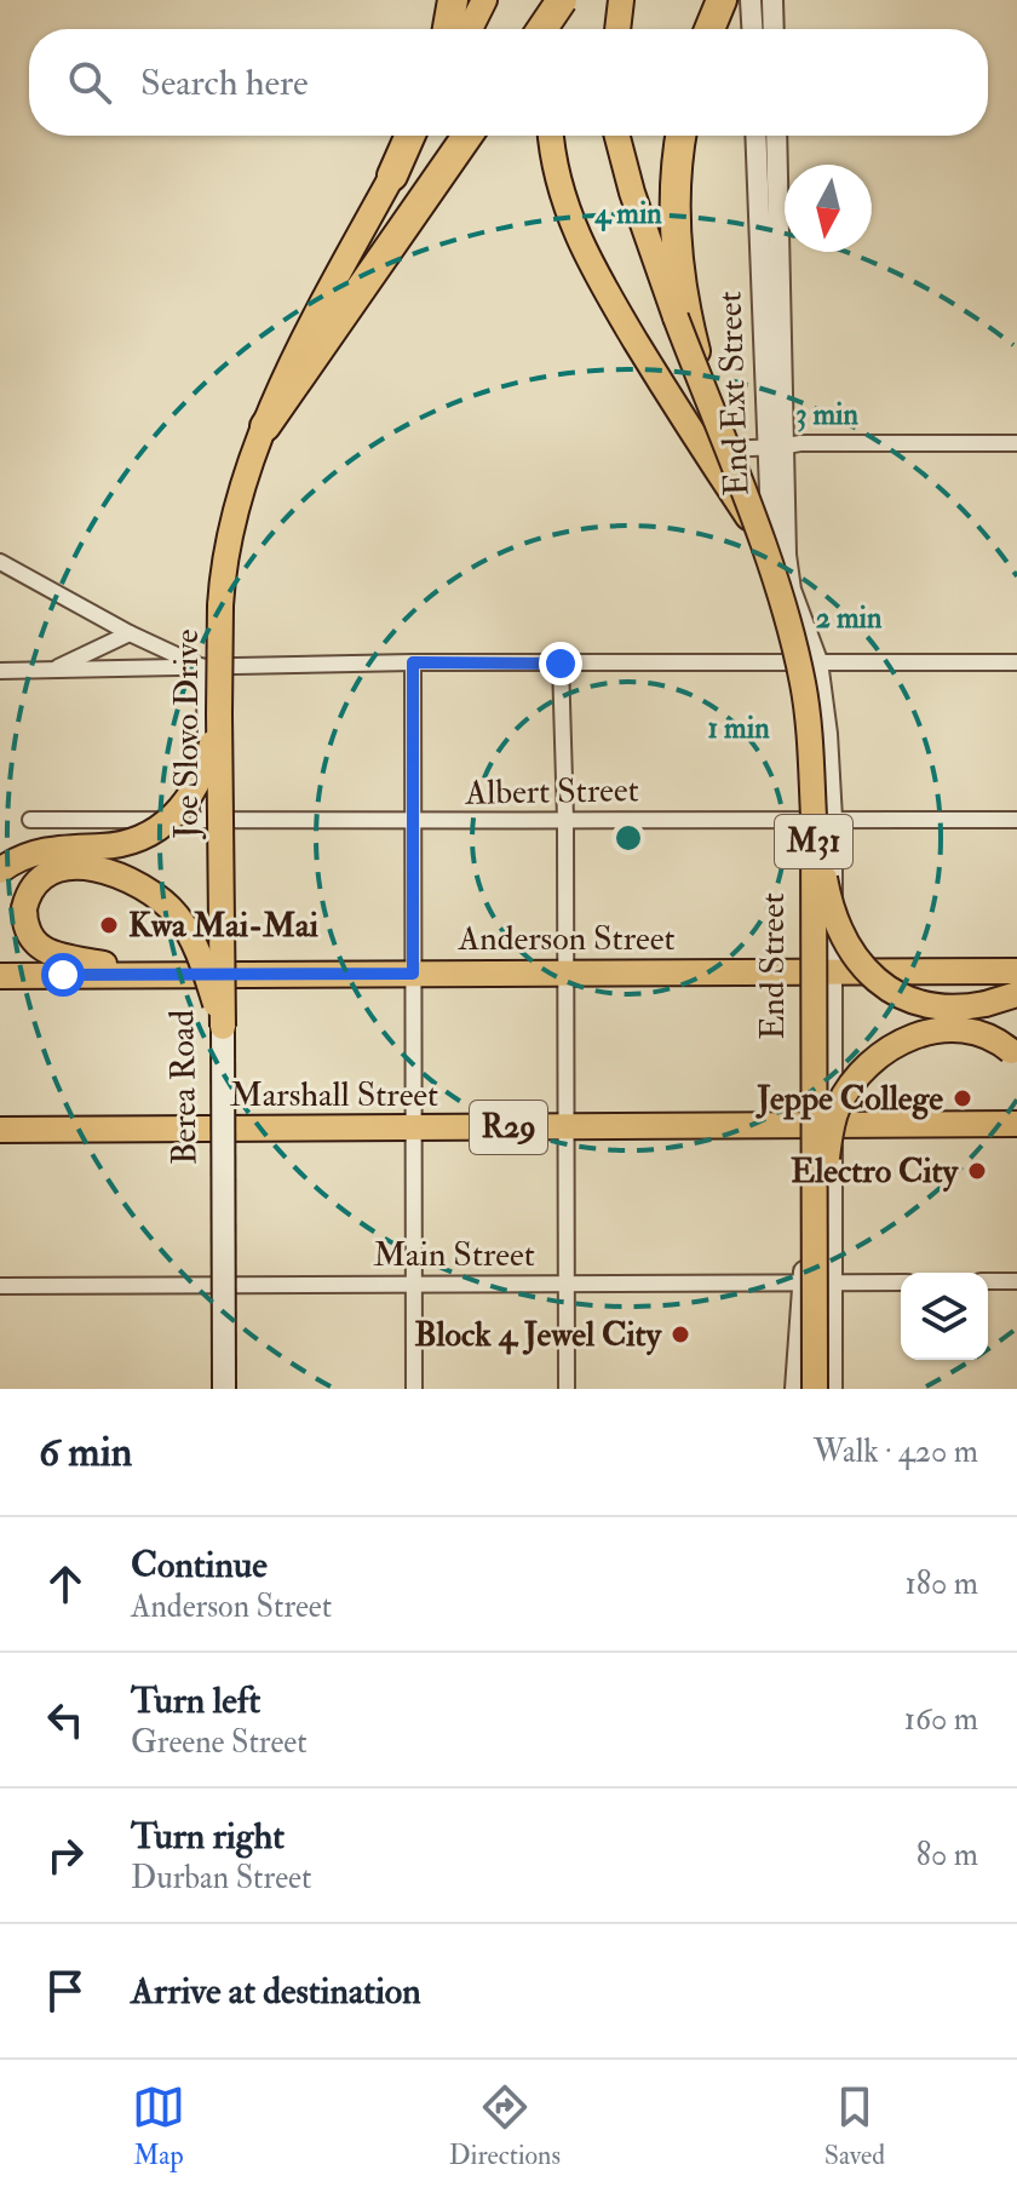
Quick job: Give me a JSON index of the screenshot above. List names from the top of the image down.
{
  "streets": {
    "main road": [
      "Joe Slovo Drive",
      "M31",
      "Anderson Street",
      "Marshall Street",
      "R29"
    ],
    "street": [
      "End Ext Street",
      "Albert Street",
      "End Street",
      "Berea Road",
      "Main Street"
    ]
  },
  "crossings": [
    ["End Ext Street", "End Street"],
    ["Albert Street", "M31"],
    ["Albert Street", "End Street"],
    ["Albert Street", "Berea Road"],
    ["M31", "End Street"],
    ["Anderson Street", "End Street"],
    ["Anderson Street", "Berea Road"],
    ["End Street", "Marshall Street"],
    ["End Street", "Main Street"],
    ["Berea Road", "Marshall Street"],
    ["Berea Road", "Main Street"]
  ],
  "places": [
    "Kwa Mai-Mai",
    "Jeppe College",
    "Electro City",
    "Block 4 Jewel City"
  ],
  "north": "bottom",
  "page": {
    "search": "Search here",
    "heading": ["6 min", "Walk · 420 m"],
    "list": [
      ["Continue", "Anderson Street", "180 m"],
      ["Turn left", "Greene Street", "160 m"],
      ["Turn right", "Durban Street", "80 m"],
      "Arrive at destination"
    ],
    "nav": ["Map", "Directions", "Saved"]
  },
  "rings": [
    "4 min",
    "3 min",
    "2 min",
    "1 min"
  ]
}
